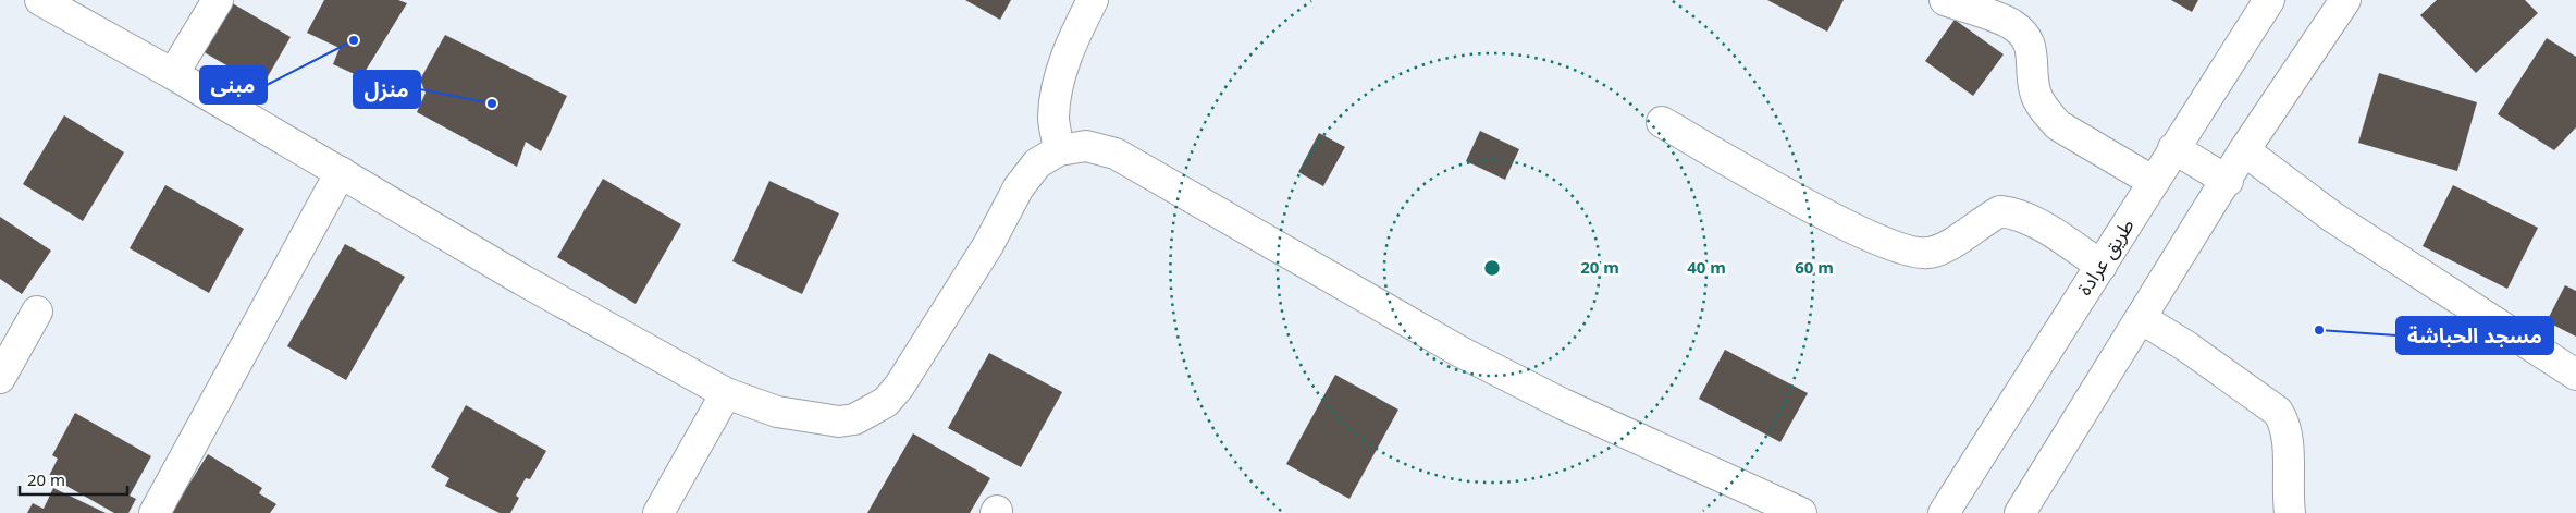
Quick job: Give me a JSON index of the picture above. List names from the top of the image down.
{
  "streets": {
    "main road": ["طريق عرادة"]
  },
  "places": ["مبنى", "منزل", "مسجد الحباشة"],
  "scale_bar": "20 m",
  "rings": ["20 m", "40 m", "60 m"]
}
